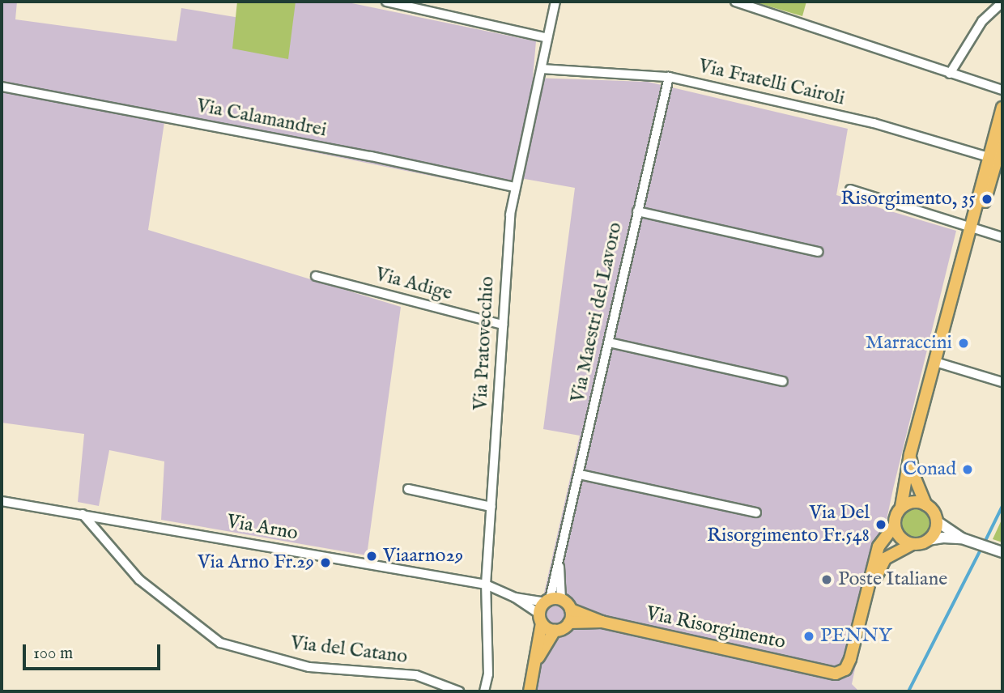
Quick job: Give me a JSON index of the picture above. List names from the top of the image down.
{
  "streets": {
    "main road": ["Via Maestri del Lavoro", "Via Risorgimento"],
    "street": [
      "Via Fratelli Cairoli",
      "Via Calamandrei",
      "Via Adige",
      "Via Pratovecchio",
      "Via Arno",
      "Via del Catano"
    ]
  },
  "crossings": [
    ["Via Fratelli Cairoli", "Via Maestri del Lavoro"],
    ["Via Fratelli Cairoli", "Via Pratovecchio"],
    ["Via Fratelli Cairoli", "Via Risorgimento"],
    ["Via Calamandrei", "Via Pratovecchio"],
    ["Via Adige", "Via Pratovecchio"],
    ["Via Maestri del Lavoro", "Via Arno"],
    ["Via Maestri del Lavoro", "Via Risorgimento"],
    ["Via Pratovecchio", "Via Arno"],
    ["Via Arno", "Via Risorgimento"],
    ["Via Arno", "Via del Catano"]
  ],
  "places": [
    "Risorgimento, 35",
    "Marraccini",
    "Conad",
    "Via Del Risorgimento Fr.548",
    "Viaarno29",
    "Via Arno Fr.29",
    "Poste Italiane",
    "PENNY"
  ],
  "scale_bar": "100 m"
}
